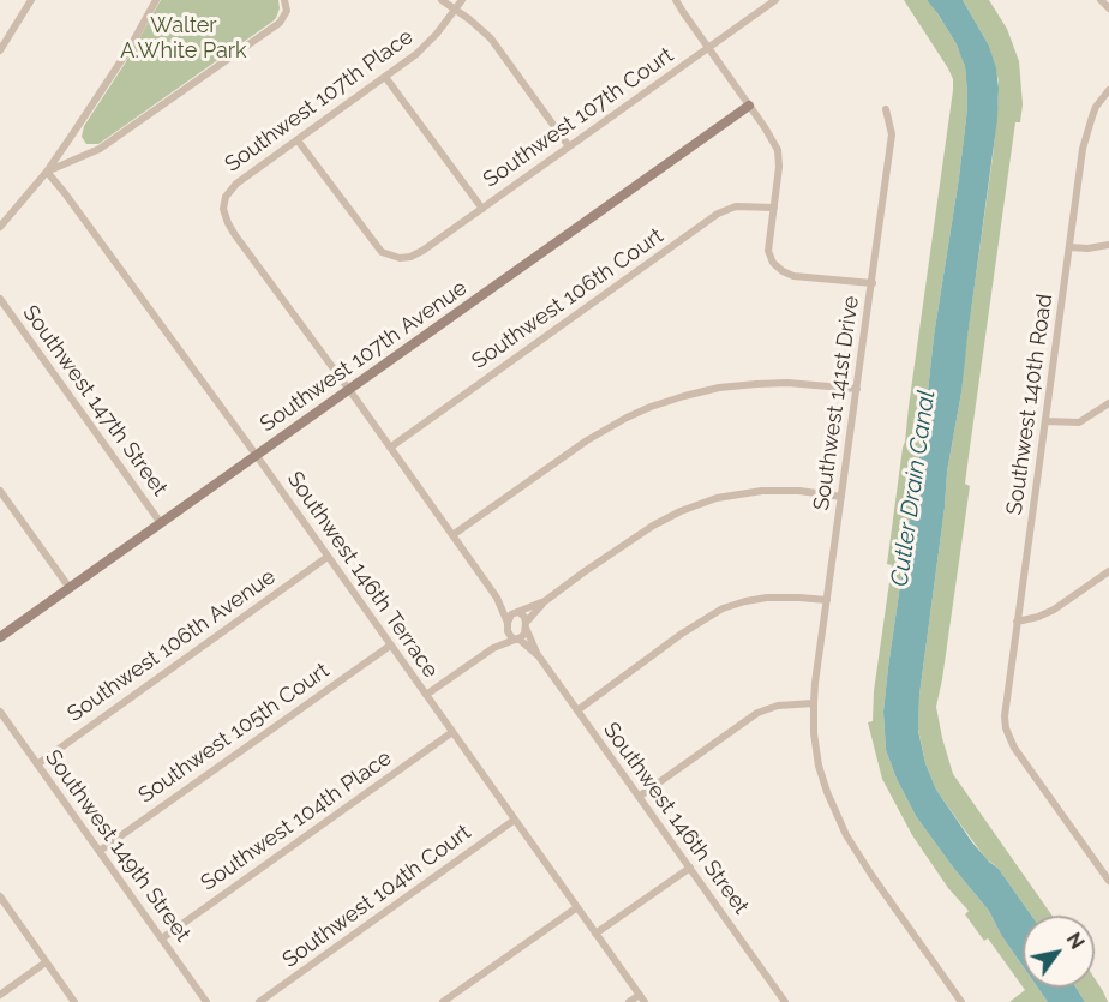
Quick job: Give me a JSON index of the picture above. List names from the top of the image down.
{
  "streets": {
    "street": [
      "Southwest 107th Place",
      "Southwest 107th Court",
      "Southwest 106th Court",
      "Southwest 107th Avenue",
      "Southwest 147th Street",
      "Southwest 141st Drive",
      "Southwest 140th Road",
      "Southwest 146th Terrace",
      "Southwest 106th Avenue",
      "Southwest 105th Court",
      "Southwest 146th Street",
      "Southwest 104th Place",
      "Southwest 149th Street",
      "Southwest 104th Court"
    ]
  },
  "crossings": [
    ["Southwest 107th Place", "Southwest 107th Court"],
    ["Southwest 107th Place", "Southwest 107th Avenue"],
    ["Southwest 107th Avenue", "Southwest 147th Street"],
    ["Southwest 107th Avenue", "Southwest 146th Terrace"],
    ["Southwest 146th Terrace", "Southwest 106th Avenue"],
    ["Southwest 146th Terrace", "Southwest 105th Court"],
    ["Southwest 146th Terrace", "Southwest 104th Place"],
    ["Southwest 146th Terrace", "Southwest 104th Court"],
    ["Southwest 106th Avenue", "Southwest 149th Street"],
    ["Southwest 105th Court", "Southwest 149th Street"],
    ["Southwest 104th Place", "Southwest 149th Street"]
  ],
  "water": ["Cutler Drain Canal"],
  "parks": ["Walter A.White Park"],
  "north": "top right"
}
